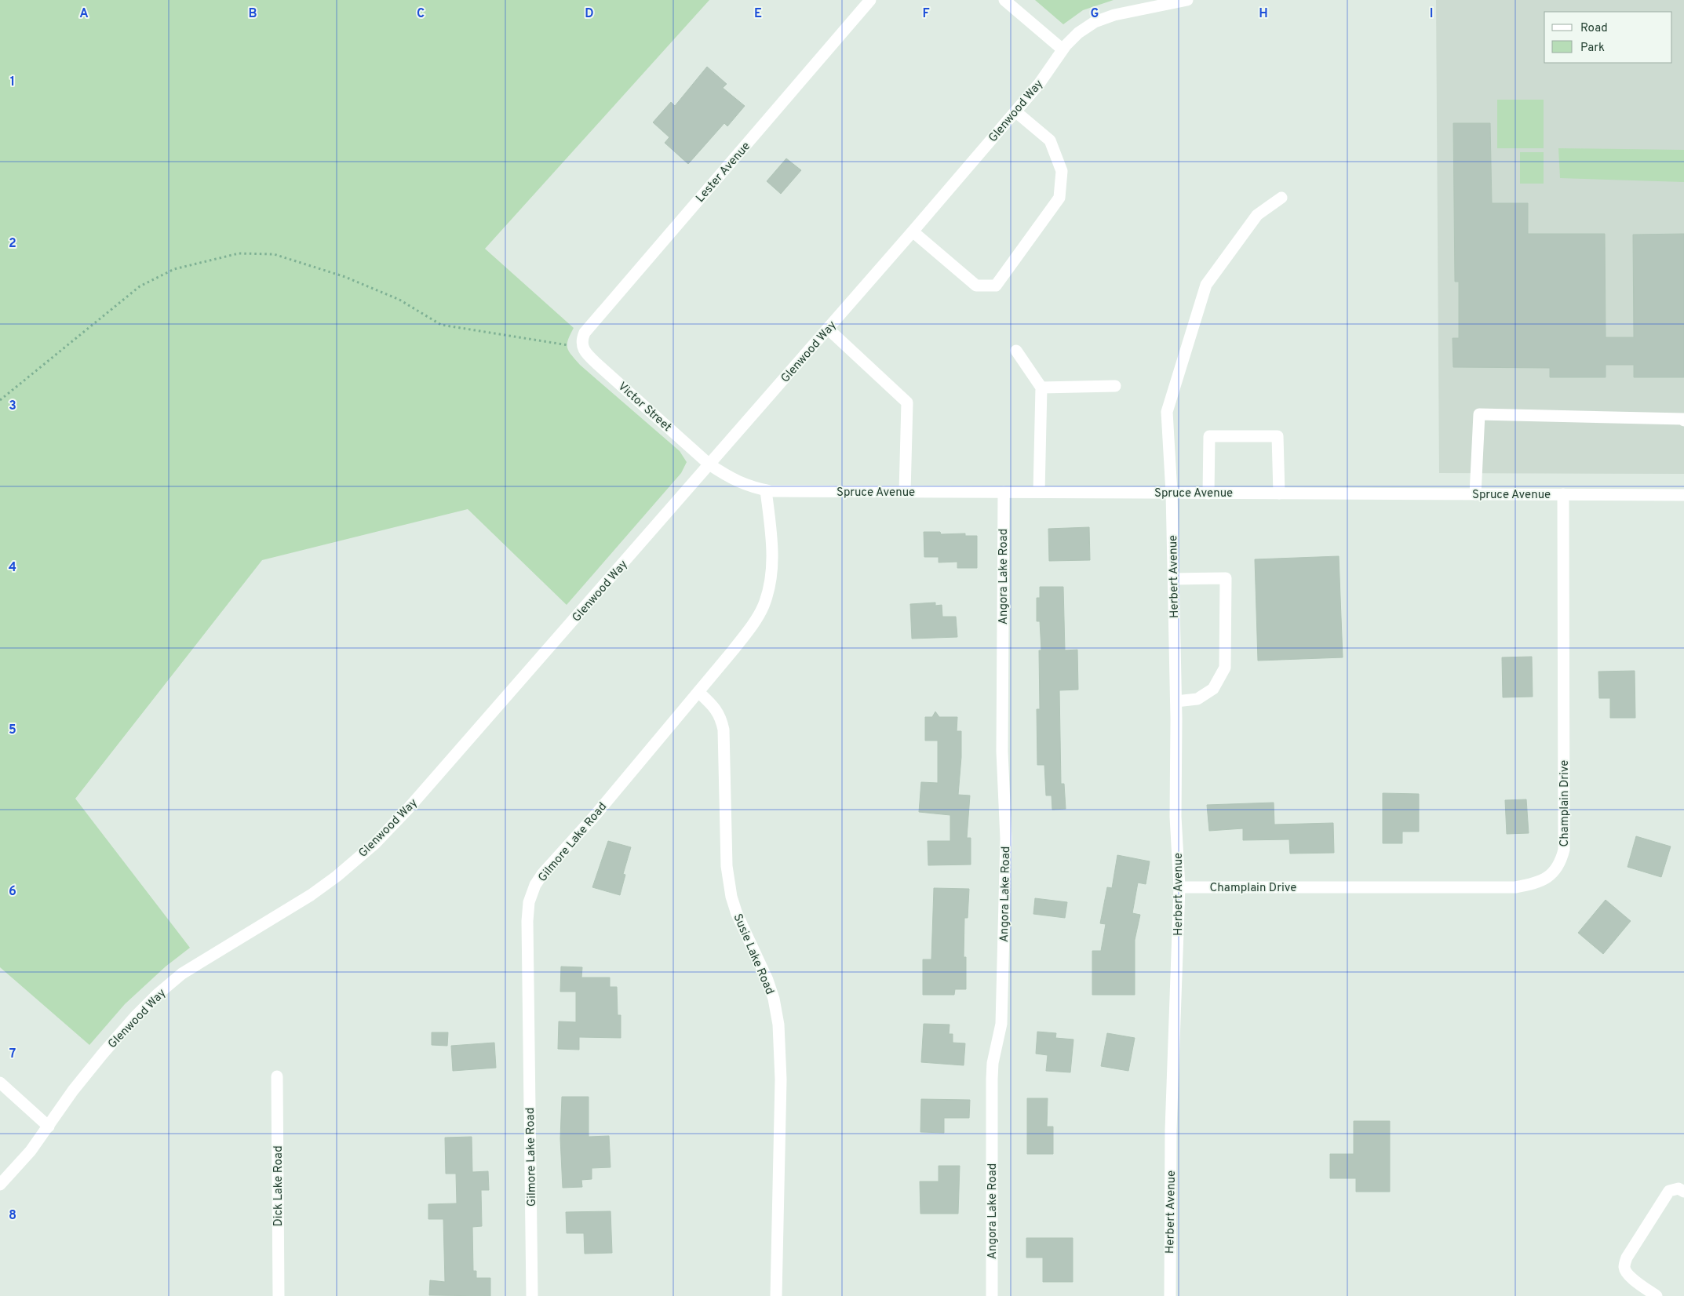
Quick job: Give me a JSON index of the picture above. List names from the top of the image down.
{
  "streets": {
    "street": [
      "Glenwood Way",
      "Lester Avenue",
      "Victor Street",
      "Spruce Avenue",
      "Angora Lake Road",
      "Herbert Avenue",
      "Champlain Drive",
      "Gilmore Lake Road",
      "Susie Lake Road",
      "Dick Lake Road"
    ]
  },
  "crossings": [
    ["Glenwood Way", "Victor Street"],
    ["Glenwood Way", "Spruce Avenue"],
    ["Lester Avenue", "Victor Street"],
    ["Victor Street", "Spruce Avenue"],
    ["Spruce Avenue", "Angora Lake Road"],
    ["Spruce Avenue", "Herbert Avenue"],
    ["Spruce Avenue", "Champlain Drive"],
    ["Spruce Avenue", "Gilmore Lake Road"],
    ["Herbert Avenue", "Champlain Drive"],
    ["Gilmore Lake Road", "Susie Lake Road"]
  ],
  "legend": ["Road", "Park"],
  "grid": {
    "columns": [
      "A",
      "B",
      "C",
      "D",
      "E",
      "F",
      "G",
      "H",
      "I"
    ],
    "rows": [
      "1",
      "2",
      "3",
      "4",
      "5",
      "6",
      "7",
      "8"
    ]
  }
}
